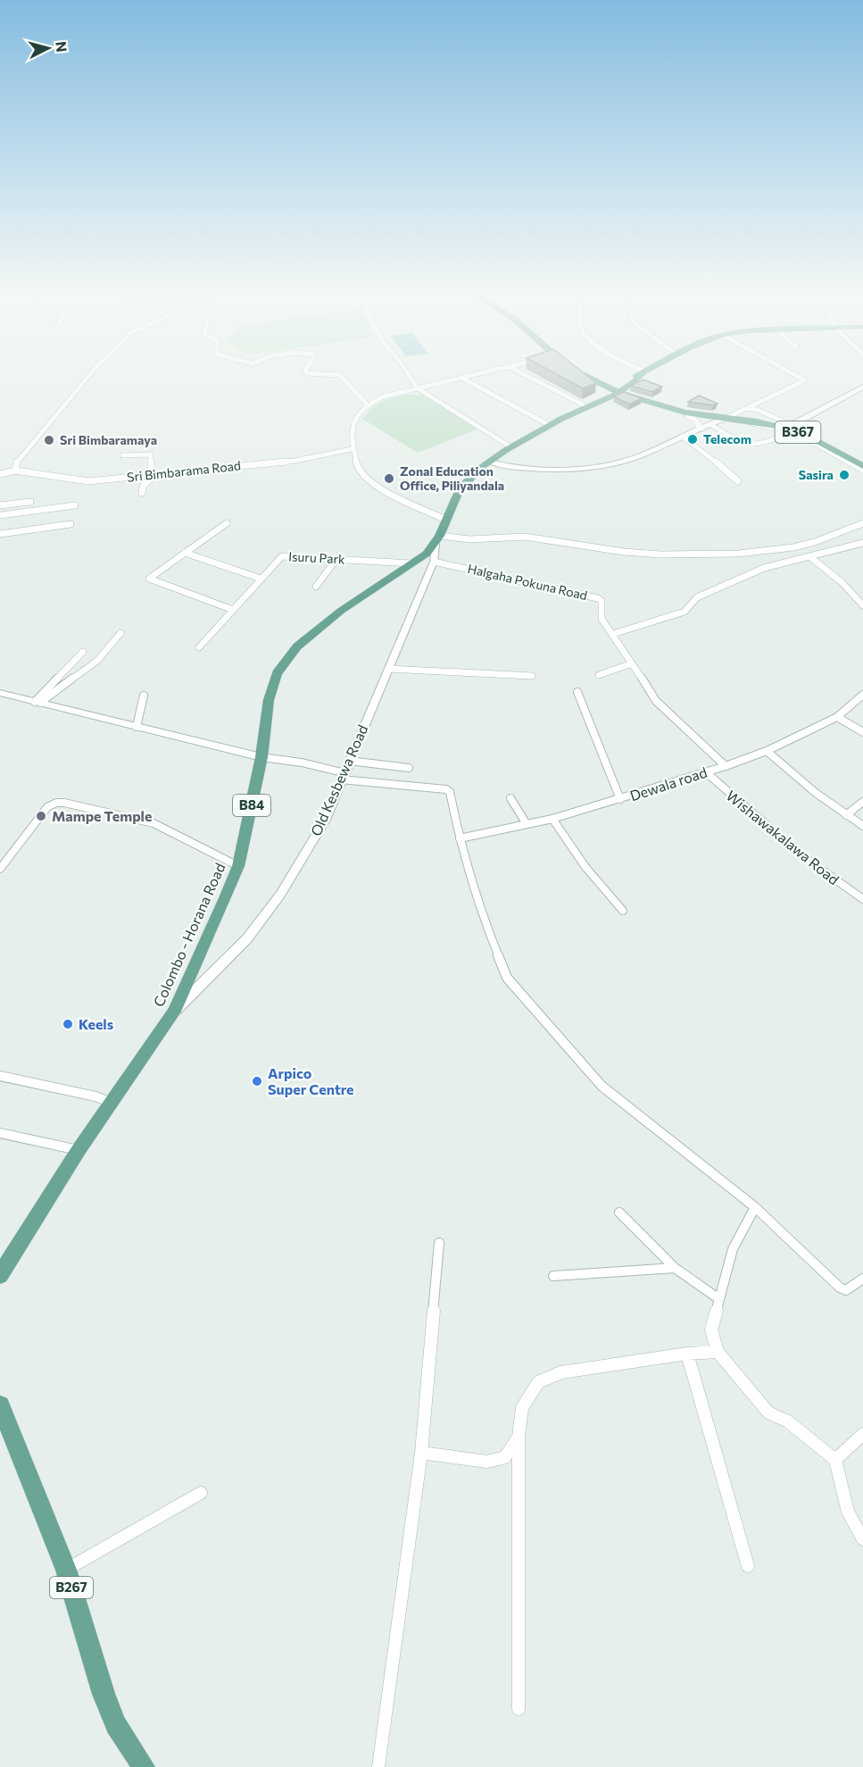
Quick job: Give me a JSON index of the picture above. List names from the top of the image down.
{
  "streets": {
    "main road": [
      "B367",
      "B84",
      "Colombo - Horana Road",
      "B267"
    ],
    "street": [
      "Sri Bimbarama Road",
      "Isuru Park",
      "Halgaha Pokuna Road",
      "Old Kesbewa Road",
      "Dewala road",
      "Wishawakalawa Road"
    ]
  },
  "crossings": [
    ["Isuru Park", "Colombo - Horana Road"],
    ["Halgaha Pokuna Road", "Old Kesbewa Road"],
    ["Halgaha Pokuna Road", "Dewala road"],
    ["Old Kesbewa Road", "Colombo - Horana Road"],
    ["Dewala road", "Wishawakalawa Road"]
  ],
  "places": [
    "Telecom",
    "Sri Bimbaramaya",
    "Sasira",
    "Zonal Education Office, Piliyandala",
    "Mampe Temple",
    "Keels",
    "Arpico Super Centre"
  ],
  "north": "right"
}
